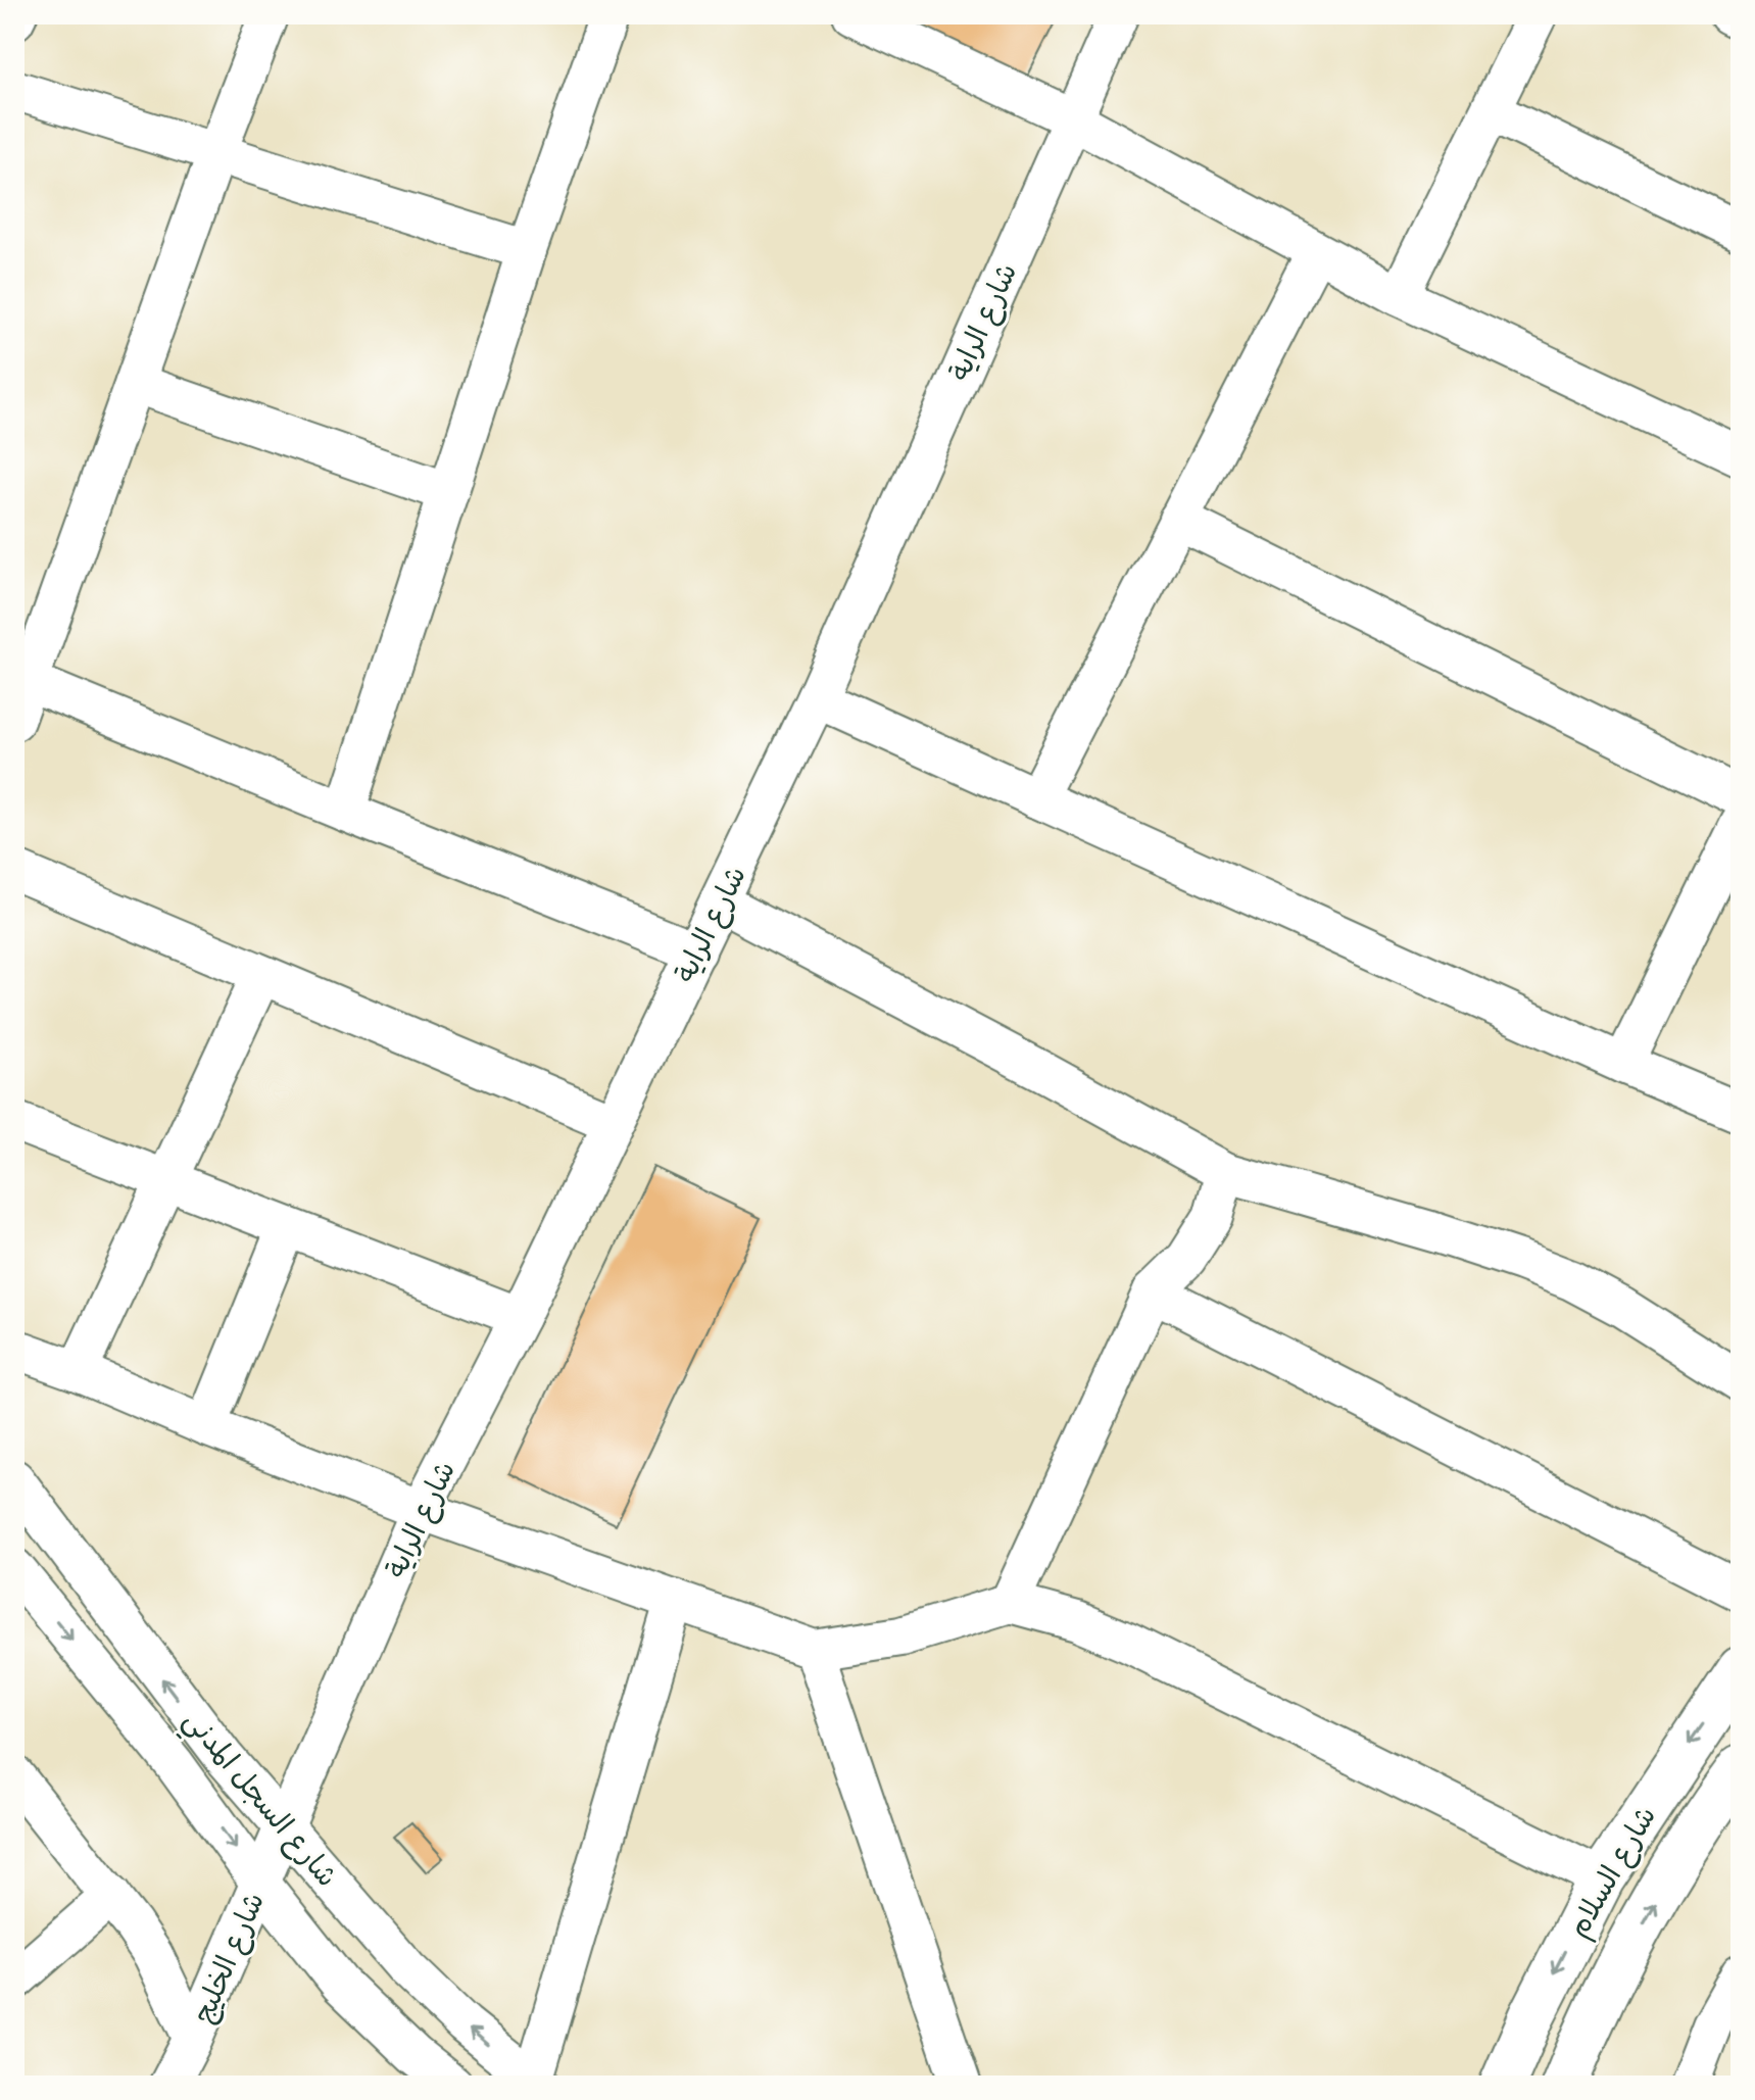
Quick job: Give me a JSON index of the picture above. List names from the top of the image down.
{
  "streets": {
    "main road": ["شارع السلام"],
    "street": ["شارع الراية", "شارع السجل المدني", "شارع الخليج"]
  },
  "crossings": [
    ["شارع الراية", "شارع السجل المدني"],
    ["شارع الراية", "شارع الخليج"],
    ["شارع السجل المدني", "شارع الخليج"]
  ]
}
